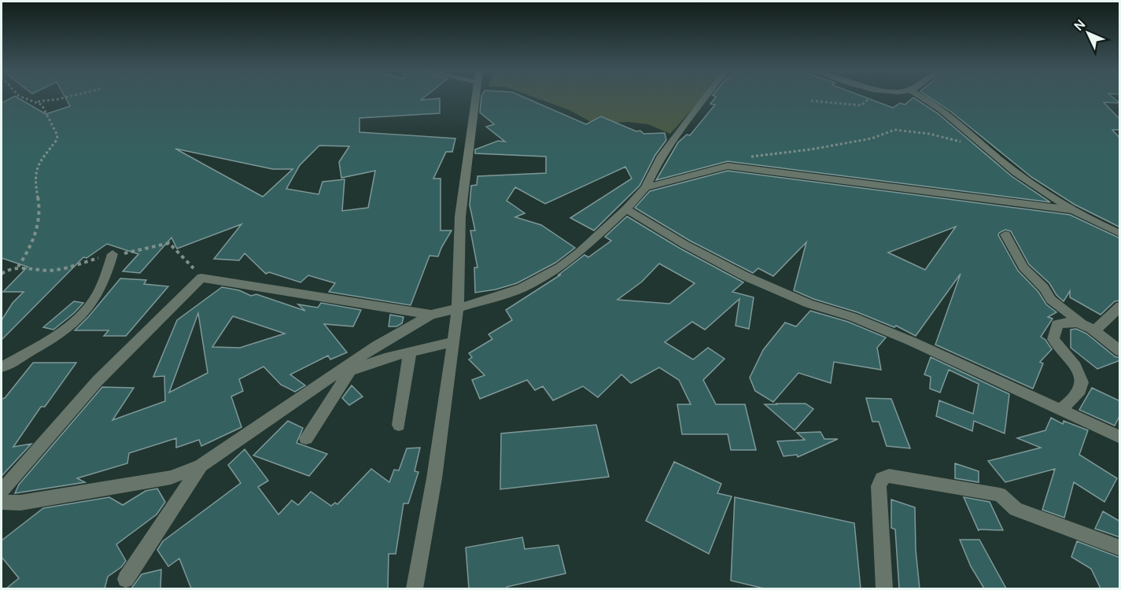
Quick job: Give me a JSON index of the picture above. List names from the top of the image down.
{
  "north": "top left"
}
